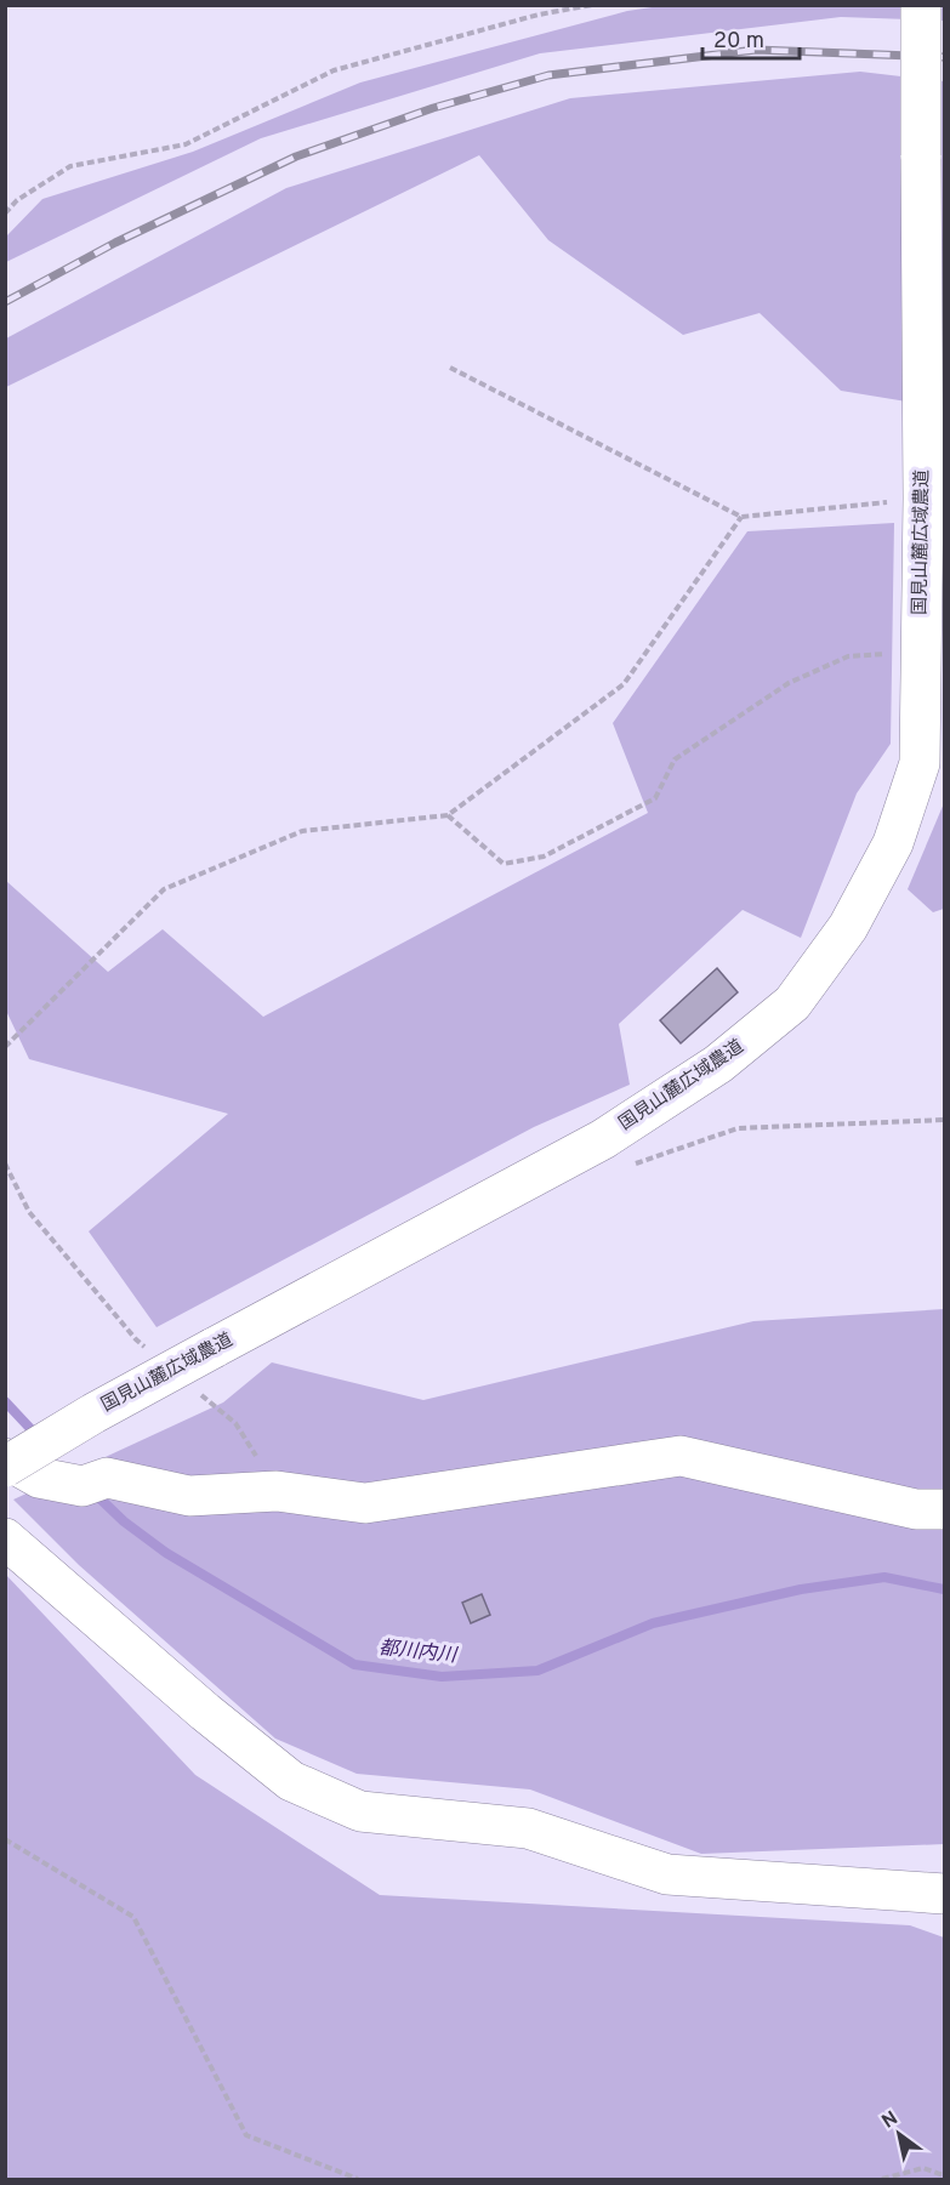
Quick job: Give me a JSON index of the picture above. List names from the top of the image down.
{
  "streets": {
    "street": ["国見山麓広域農道"]
  },
  "water": ["都川内川"],
  "scale_bar": "20 m",
  "north": "top left"
}
